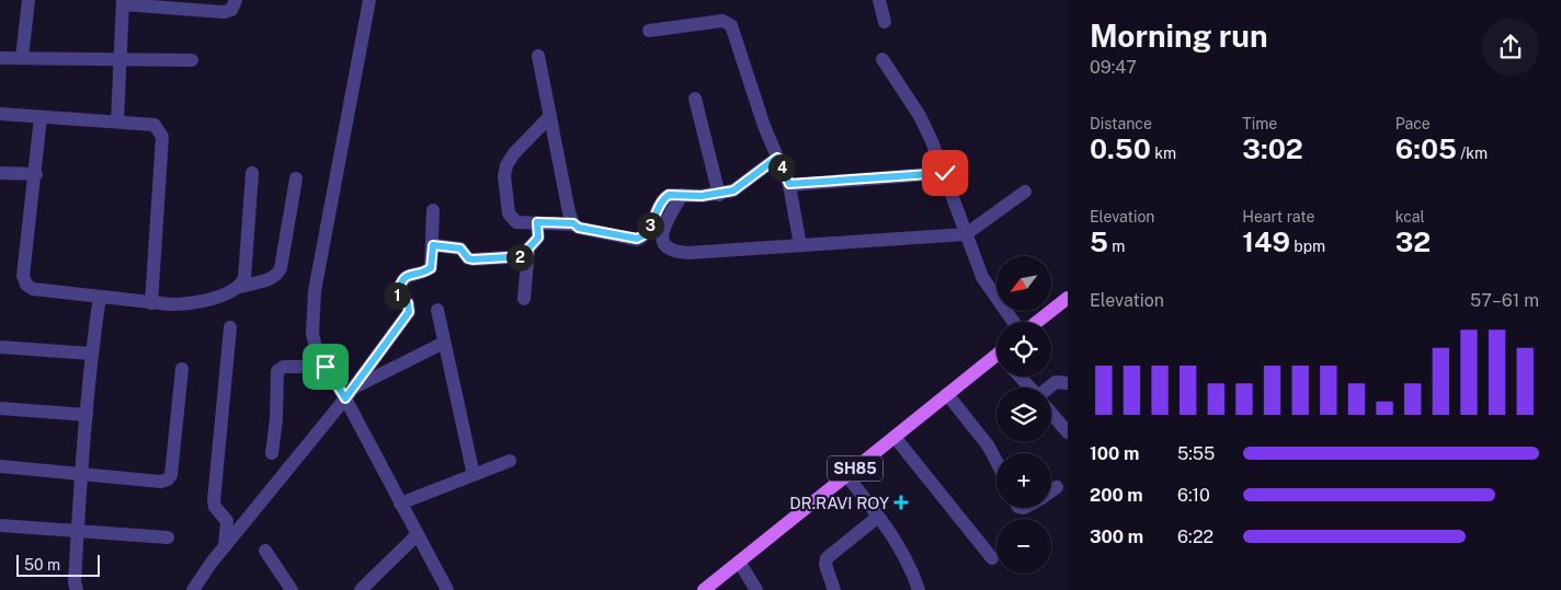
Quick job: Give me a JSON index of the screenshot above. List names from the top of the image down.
{
  "streets": {
    "main road": ["SH85"]
  },
  "places": {
    "health": ["DR.RAVI ROY"]
  },
  "scale_bar": "50 m",
  "north": "bottom left",
  "page": {
    "heading": ["Morning run", "09:47"],
    "stats": [
      ["Distance", "0.50 km"],
      ["Time", "3:02"],
      ["Pace", "6:05 /km"],
      ["Elevation", "5 m"],
      ["Heart rate", "149 bpm"],
      ["kcal", "32"]
    ],
    "pins": [
      "4",
      "3",
      "2",
      "1"
    ],
    "map_buttons": ["+", "−"],
    "chart": ["Elevation", "57–61 m"],
    "list": [
      {
        "name": "100 m",
        "note": "5:55"
      },
      {
        "name": "200 m",
        "note": "6:10"
      },
      {
        "name": "300 m",
        "note": "6:22"
      }
    ],
    "scale": "50 m"
  }
}
